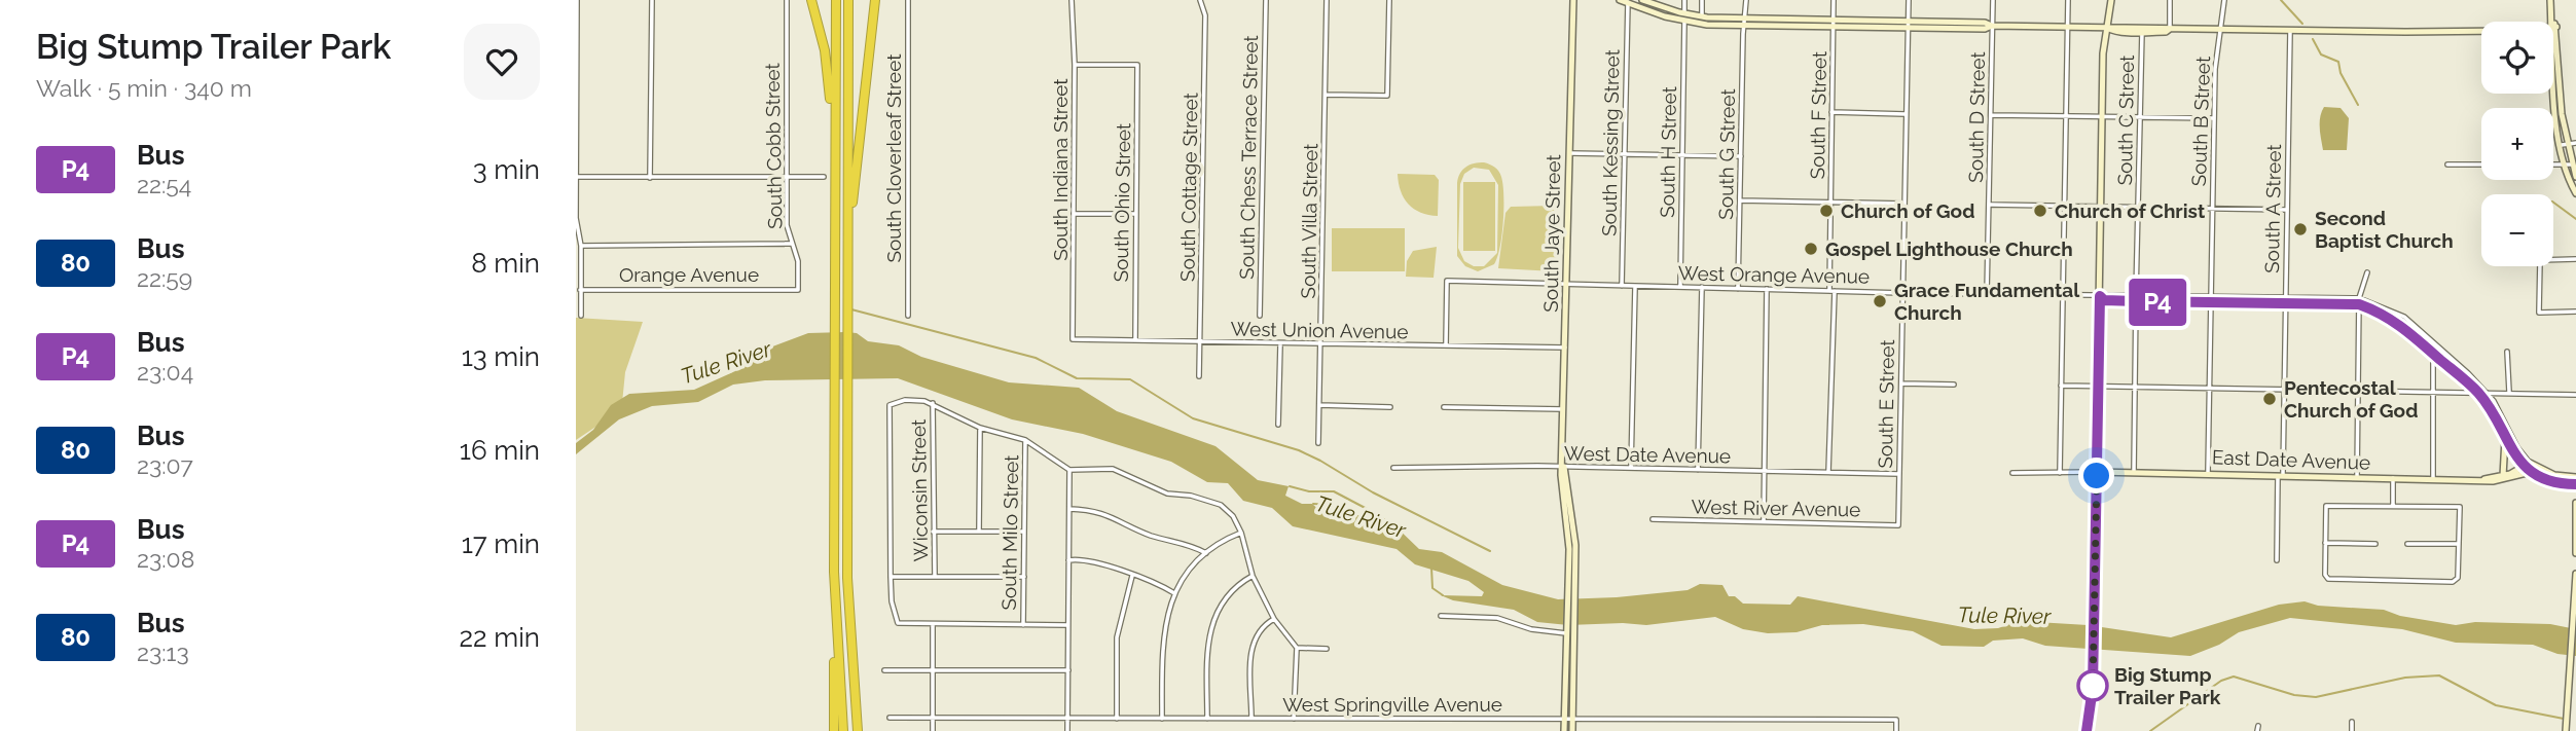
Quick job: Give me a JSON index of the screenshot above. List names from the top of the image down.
{
  "streets": {
    "main road": ["South Jaye Street", "East Date Avenue"],
    "street": [
      "South F Street",
      "South D Street",
      "South C Street",
      "South B Street",
      "South Kessing Street",
      "South Cobb Street",
      "South H Street",
      "South G Street",
      "South Chess Terrace Street",
      "South Cloverleaf Street",
      "South Indiana Street",
      "South Cottage Street",
      "South Ohio Street",
      "South A Street",
      "South Villa Street",
      "Orange Avenue",
      "West Orange Avenue",
      "West Union Avenue",
      "South E Street",
      "West Date Avenue",
      "Wiconsin Street",
      "West River Avenue",
      "South Milo Street",
      "West Springville Avenue"
    ]
  },
  "crossings": [
    ["South F Street", "West Orange Avenue"],
    ["South F Street", "West Date Avenue"],
    ["South D Street", "West Orange Avenue"],
    ["South B Street", "East Date Avenue"],
    ["South Kessing Street", "West Orange Avenue"],
    ["South Cobb Street", "Orange Avenue"],
    ["South H Street", "West Orange Avenue"],
    ["South G Street", "West Orange Avenue"],
    ["South Indiana Street", "South Ohio Street"],
    ["South Indiana Street", "West Union Avenue"],
    ["South Cottage Street", "West Union Avenue"],
    ["South Ohio Street", "West Union Avenue"],
    ["South A Street", "East Date Avenue"],
    ["South Villa Street", "West Union Avenue"],
    ["South Jaye Street", "West Orange Avenue"],
    ["South Jaye Street", "West Union Avenue"],
    ["South Jaye Street", "West Date Avenue"],
    ["South Jaye Street", "West Springville Avenue"],
    ["West Orange Avenue", "West Union Avenue"],
    ["West Orange Avenue", "South E Street"],
    ["South E Street", "West Date Avenue"],
    ["South E Street", "West River Avenue"]
  ],
  "water": ["Tule River"],
  "places": [
    "Church of God",
    "Church of Christ",
    "Second Baptist Church",
    "Gospel Lighthouse Church",
    "Grace Fundamental Church",
    "Pentecostal Church of God",
    "Big Stump Trailer Park"
  ],
  "lines": ["bus line P4"],
  "page": {
    "heading": ["Big Stump Trailer Park", "Walk · 5 min · 340 m"],
    "on_map": "P4",
    "map_buttons": ["+", "−"],
    "list": [
      {
        "mark": "P4",
        "name": "Bus",
        "note": "22:54",
        "value": "3 min"
      },
      {
        "mark": "80",
        "name": "Bus",
        "note": "22:59",
        "value": "8 min"
      },
      {
        "mark": "P4",
        "name": "Bus",
        "note": "23:04",
        "value": "13 min"
      },
      {
        "mark": "80",
        "name": "Bus",
        "note": "23:07",
        "value": "16 min"
      },
      {
        "mark": "P4",
        "name": "Bus",
        "note": "23:08",
        "value": "17 min"
      },
      {
        "mark": "80",
        "name": "Bus",
        "note": "23:13",
        "value": "22 min"
      }
    ]
  }
}
